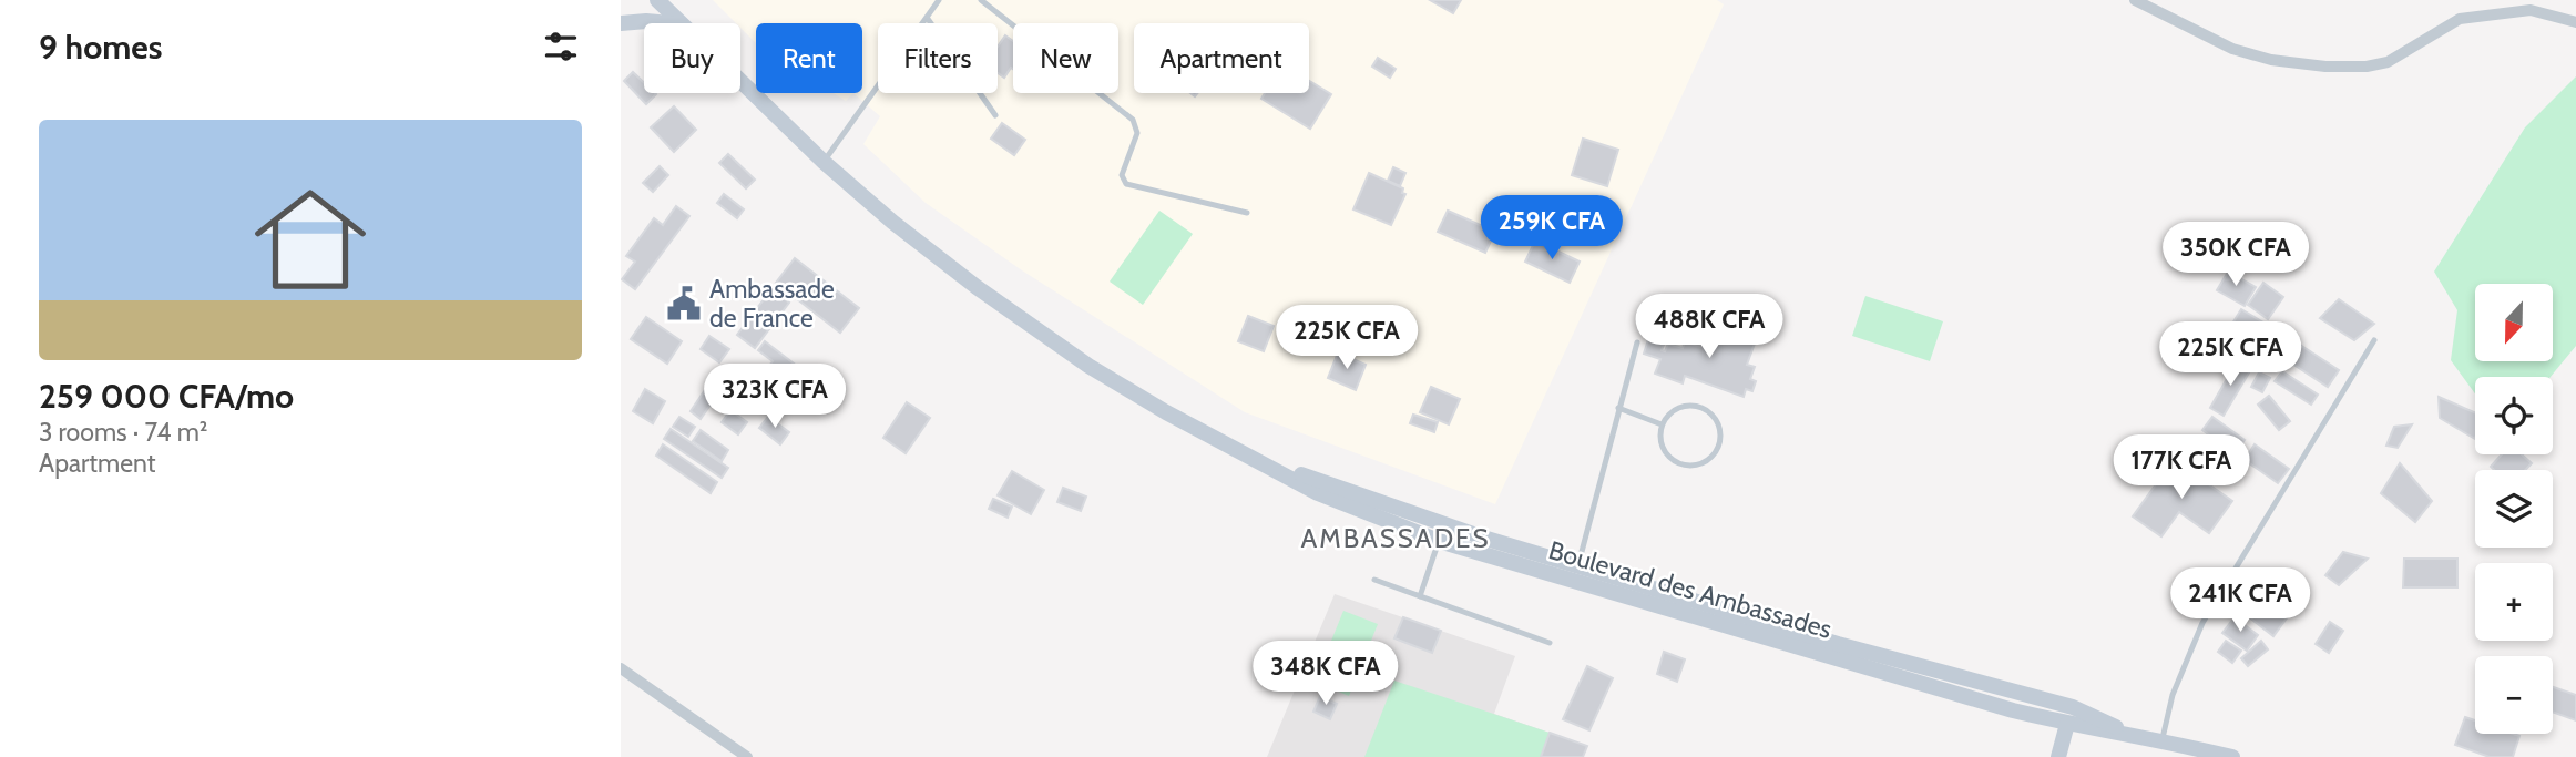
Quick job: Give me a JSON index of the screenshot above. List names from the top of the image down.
{
  "streets": {
    "main road": ["Boulevard des Ambassades"]
  },
  "districts": ["AMBASSADES"],
  "places": {
    "public building": ["Ambassade de France"]
  },
  "north": "bottom",
  "page": {
    "heading": "9 homes",
    "chip": [
      "Buy",
      "Rent",
      "Filters",
      "New",
      "Apartment"
    ],
    "list": [
      {
        "name": "259 000 CFA/mo",
        "note": "3 rooms · 74 m² · Apartment"
      }
    ],
    "price": [
      "259K CFA",
      "350K CFA",
      "488K CFA",
      "225K CFA",
      "225K CFA",
      "323K CFA",
      "177K CFA",
      "241K CFA",
      "348K CFA"
    ],
    "map_buttons": ["+", "−"]
  }
}
